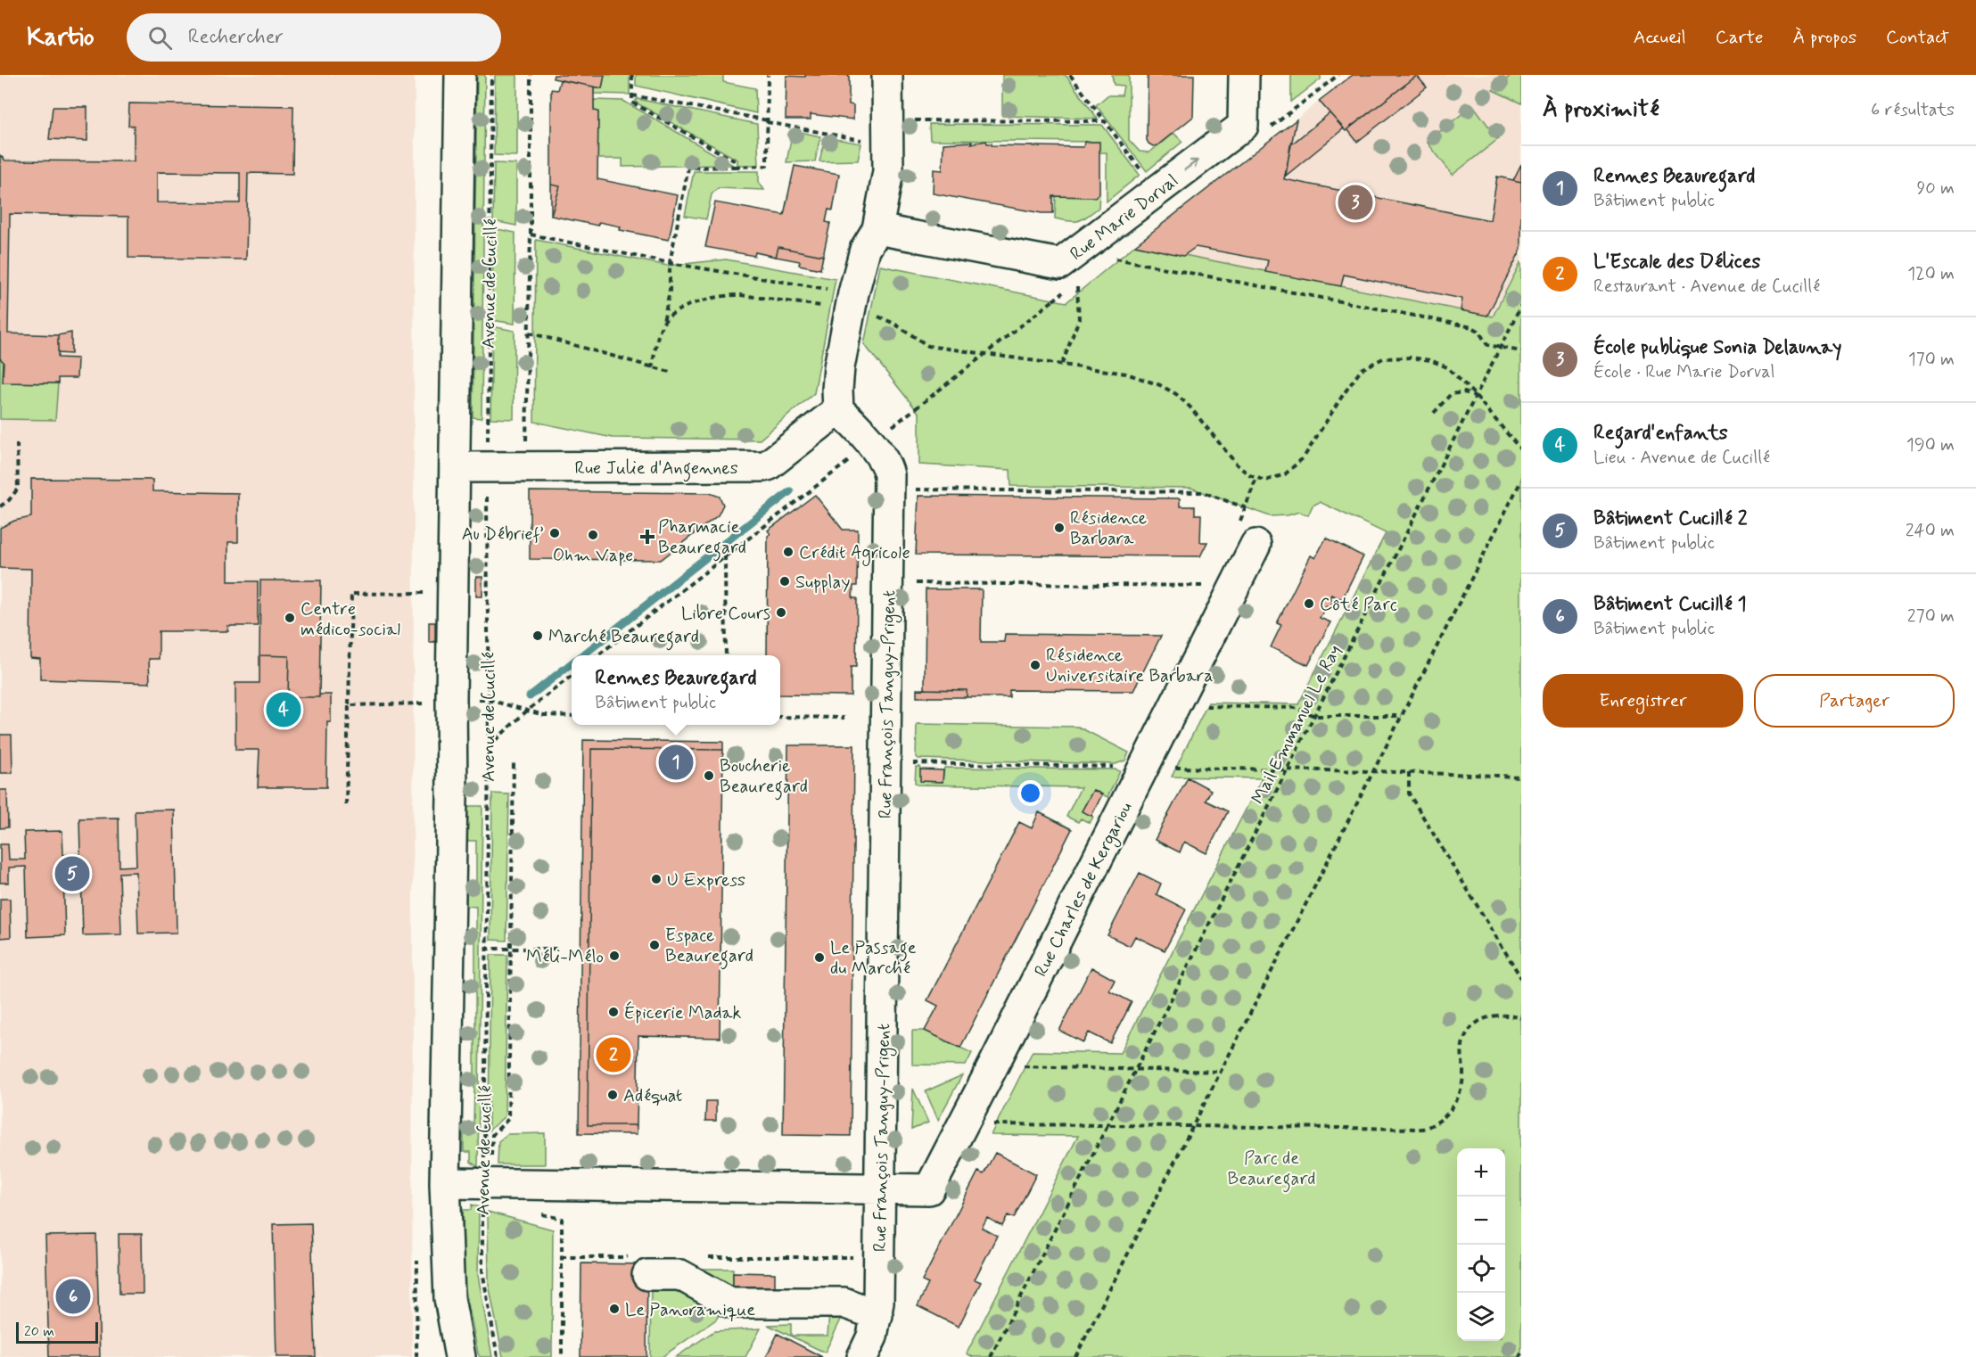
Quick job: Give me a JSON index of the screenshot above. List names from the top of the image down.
{
  "streets": {
    "street": [
      "Rue Marie Dorval",
      "Avenue de Cucillé",
      "Rue Julie d'Angennes",
      "Rue François Tanguy-Prigent",
      "Rue Charles de Kergariou"
    ],
    "path": ["Mail Emmanuel Le Ray"]
  },
  "crossings": [
    ["Avenue de Cucillé", "Rue Julie d'Angennes"],
    ["Rue Julie d'Angennes", "Rue François Tanguy-Prigent"],
    ["Rue François Tanguy-Prigent", "Rue Charles de Kergariou"]
  ],
  "parks": ["Parc de Beauregard"],
  "places": {
    "other": [
      "Résidence Barbara",
      "Au Débrief’",
      "Ohm Vape",
      "Crédit Agricole",
      "Supplay",
      "Côté Parc",
      "Libre Cours",
      "Centre médico-social",
      "Marché Beauregard",
      "Résidence Universitaire Barbara",
      "Boucherie Beauregard",
      "U Express",
      "Espace Beauregard",
      "Méli-Mélo",
      "Le Passage du Marché",
      "Épicerie Madak",
      "Adéquat",
      "Le Panoramique"
    ],
    "health": ["Pharmacie Beauregard"]
  },
  "scale_bar": "20 m",
  "page": {
    "header": "Kartio",
    "search": "Rechercher",
    "nav": [
      "Accueil",
      "Carte",
      "À propos",
      "Contact"
    ],
    "heading": ["À proximité", "6 résultats"],
    "list": [
      {
        "mark": "1",
        "name": "Rennes Beauregard",
        "note": "Bâtiment public",
        "value": "90 m"
      },
      {
        "mark": "2",
        "name": "L'Escale des Délices",
        "note": "Restaurant · Avenue de Cucillé",
        "value": "120 m"
      },
      {
        "mark": "3",
        "name": "École publique Sonia Delaunay",
        "note": "École · Rue Marie Dorval",
        "value": "170 m"
      },
      {
        "mark": "4",
        "name": "Regard'enfants",
        "note": "Lieu · Avenue de Cucillé",
        "value": "190 m"
      },
      {
        "mark": "5",
        "name": "Bâtiment Cucillé 2",
        "note": "Bâtiment public",
        "value": "240 m"
      },
      {
        "mark": "6",
        "name": "Bâtiment Cucillé 1",
        "note": "Bâtiment public",
        "value": "270 m"
      }
    ],
    "pins": [
      "3",
      "4",
      "1",
      "5",
      "2",
      "6"
    ],
    "popup": ["Rennes Beauregard", "Bâtiment public"],
    "buttons": ["Enregistrer", "Partager"],
    "map_buttons": ["+", "−"],
    "scale": "20 m"
  }
}
